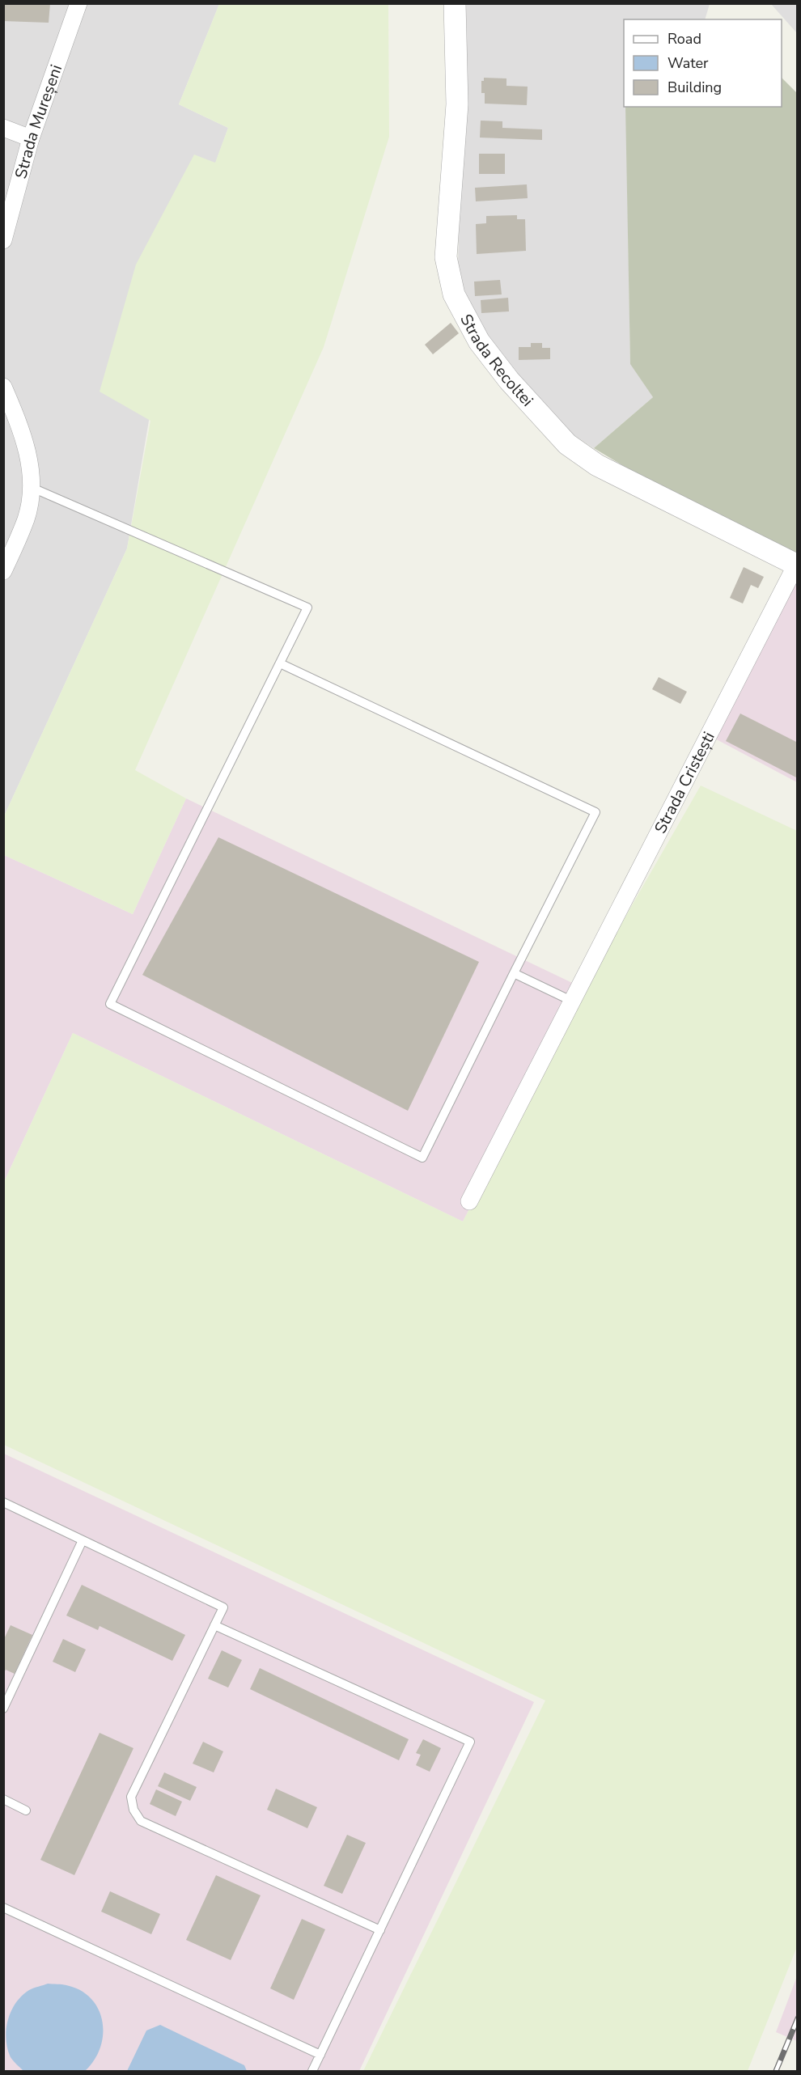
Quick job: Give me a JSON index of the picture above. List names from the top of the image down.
{
  "streets": {
    "street": ["Strada Mureșeni", "Strada Recoltei", "Strada Cristești"]
  },
  "crossings": [
    ["Strada Recoltei", "Strada Cristești"]
  ],
  "legend": ["Road", "Water", "Building"]
}
